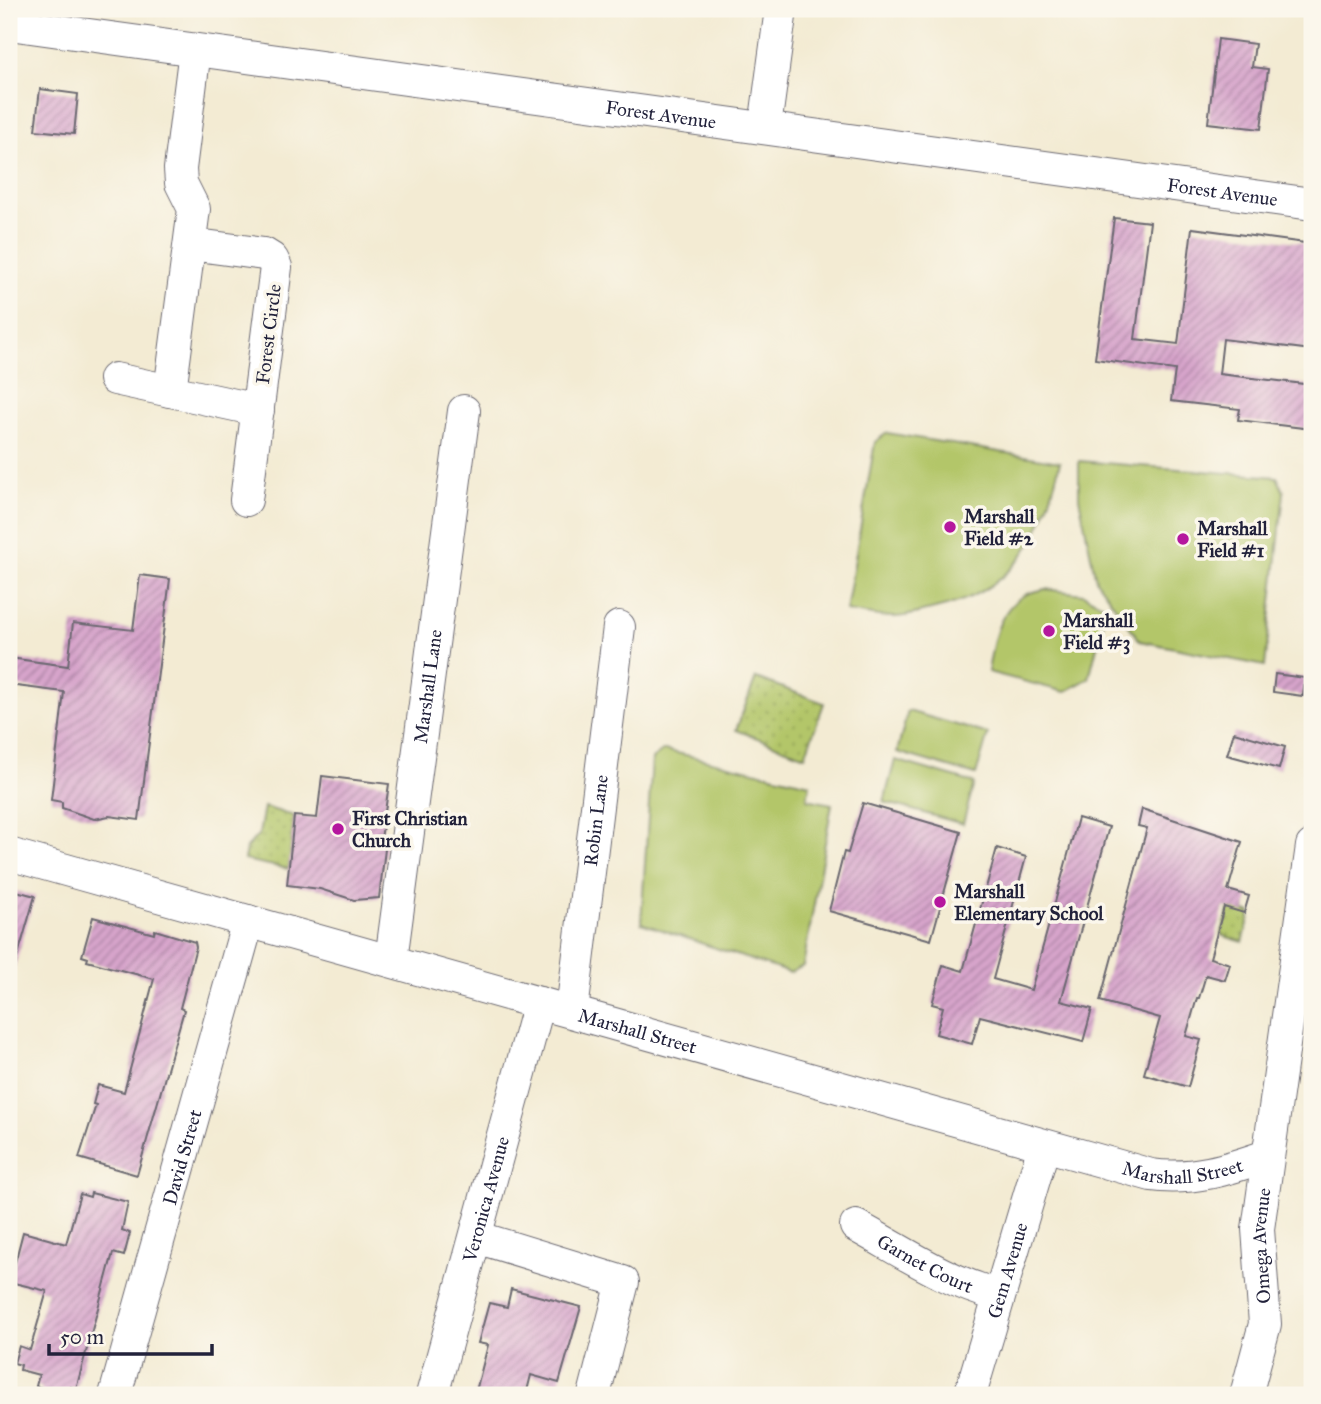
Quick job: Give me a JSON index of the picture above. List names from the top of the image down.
{
  "streets": {
    "street": [
      "Forest Avenue",
      "Forest Circle",
      "Marshall Lane",
      "Robin Lane",
      "Marshall Street",
      "David Street",
      "Veronica Avenue",
      "Omega Avenue",
      "Garnet Court",
      "Gem Avenue"
    ]
  },
  "crossings": [
    ["Marshall Lane", "Marshall Street"],
    ["Robin Lane", "Marshall Street"],
    ["Marshall Street", "David Street"],
    ["Marshall Street", "Veronica Avenue"],
    ["Marshall Street", "Omega Avenue"],
    ["Marshall Street", "Gem Avenue"],
    ["Garnet Court", "Gem Avenue"]
  ],
  "places": [
    "Marshall Field #2",
    "Marshall Field #1",
    "Marshall Field #3",
    "First Christian Church",
    "Marshall Elementary School"
  ],
  "scale_bar": "50 m"
}
